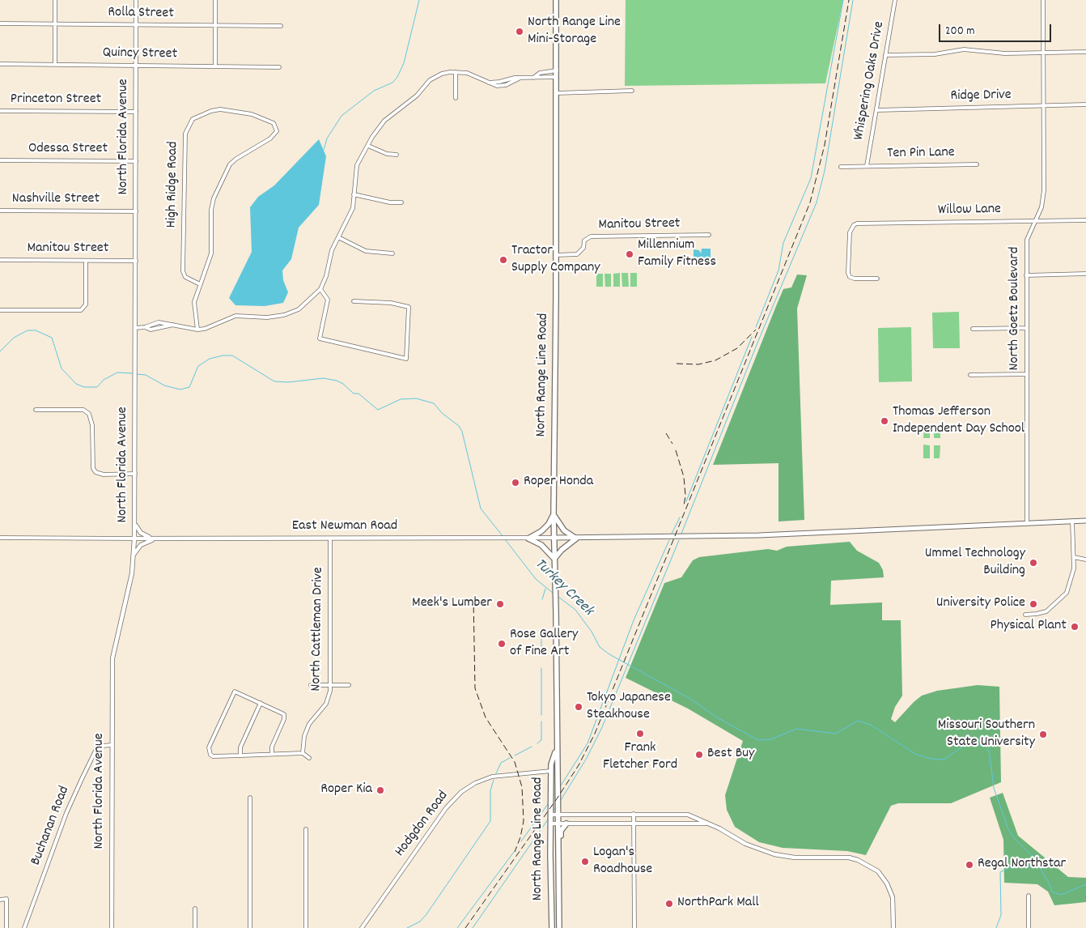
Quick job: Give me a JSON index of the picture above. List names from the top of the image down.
{
  "streets": {
    "main road": ["North Range Line Road"],
    "street": [
      "Rolla Street",
      "Quincy Street",
      "Whispering Oaks Drive",
      "Ridge Drive",
      "Princeton Street",
      "North Florida Avenue",
      "Odessa Street",
      "Ten Pin Lane",
      "High Ridge Road",
      "Nashville Street",
      "Willow Lane",
      "Manitou Street",
      "North Goetz Boulevard",
      "East Newman Road",
      "North Cattleman Drive",
      "Hodgdon Road",
      "Buchanan Road"
    ]
  },
  "crossings": [
    ["Rolla Street", "North Florida Avenue"],
    ["Quincy Street", "North Florida Avenue"],
    ["Whispering Oaks Drive", "Ridge Drive"],
    ["Whispering Oaks Drive", "Ten Pin Lane"],
    ["Ridge Drive", "North Goetz Boulevard"],
    ["Princeton Street", "North Florida Avenue"],
    ["North Florida Avenue", "Odessa Street"],
    ["North Florida Avenue", "Nashville Street"],
    ["North Florida Avenue", "Manitou Street"],
    ["North Florida Avenue", "East Newman Road"],
    ["Willow Lane", "North Goetz Boulevard"],
    ["Manitou Street", "North Range Line Road"],
    ["North Range Line Road", "East Newman Road"],
    ["North Range Line Road", "Hodgdon Road"],
    ["East Newman Road", "North Cattleman Drive"]
  ],
  "water": ["Turkey Creek"],
  "places": [
    "North Range Line Mini-Storage",
    "Millennium Family Fitness",
    "Tractor Supply Company",
    "Thomas Jefferson Independent Day School",
    "Roper Honda",
    "Ummel Technology Building",
    "Meek's Lumber",
    "University Police",
    "Physical Plant",
    "Rose Gallery of Fine Art",
    "Tokyo Japanese Steakhouse",
    "Frank Fletcher Ford",
    "Missouri Southern State University",
    "Best Buy",
    "Roper Kia",
    "Logan's Roadhouse",
    "Regal Northstar",
    "NorthPark Mall"
  ],
  "scale_bar": "200 m"
}
